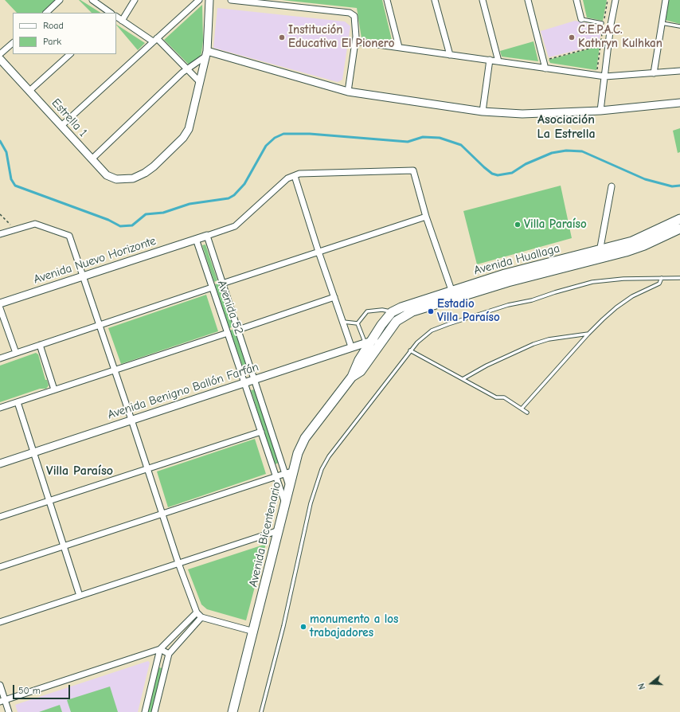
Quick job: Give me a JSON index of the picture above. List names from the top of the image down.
{
  "streets": {
    "main road": ["Avenida Huallaga", "Avenida Bicentenario"],
    "street": [
      "Estrella 1",
      "Avenida Nuevo Horizonte",
      "Avenida 52",
      "Avenida Benigno Ballón Farfán"
    ]
  },
  "crossings": [
    ["Avenida Huallaga", "Avenida Benigno Ballón Farfán"],
    ["Avenida Huallaga", "Avenida Bicentenario"],
    ["Avenida Nuevo Horizonte", "Avenida 52"],
    ["Avenida 52", "Avenida Benigno Ballón Farfán"],
    ["Avenida 52", "Avenida Bicentenario"],
    ["Avenida Benigno Ballón Farfán", "Avenida Bicentenario"]
  ],
  "districts": ["Asociación La Estrella", "Villa Paraíso"],
  "places": [
    "Institución Educativa El Pionero",
    "C.E.P.A.C. Kathryn Kulhkan",
    "Villa Paraíso",
    "Estadio Villa Paraíso",
    "monumento a los trabajadores"
  ],
  "legend": ["Road", "Park"],
  "scale_bar": "50 m",
  "north": "left"
}
